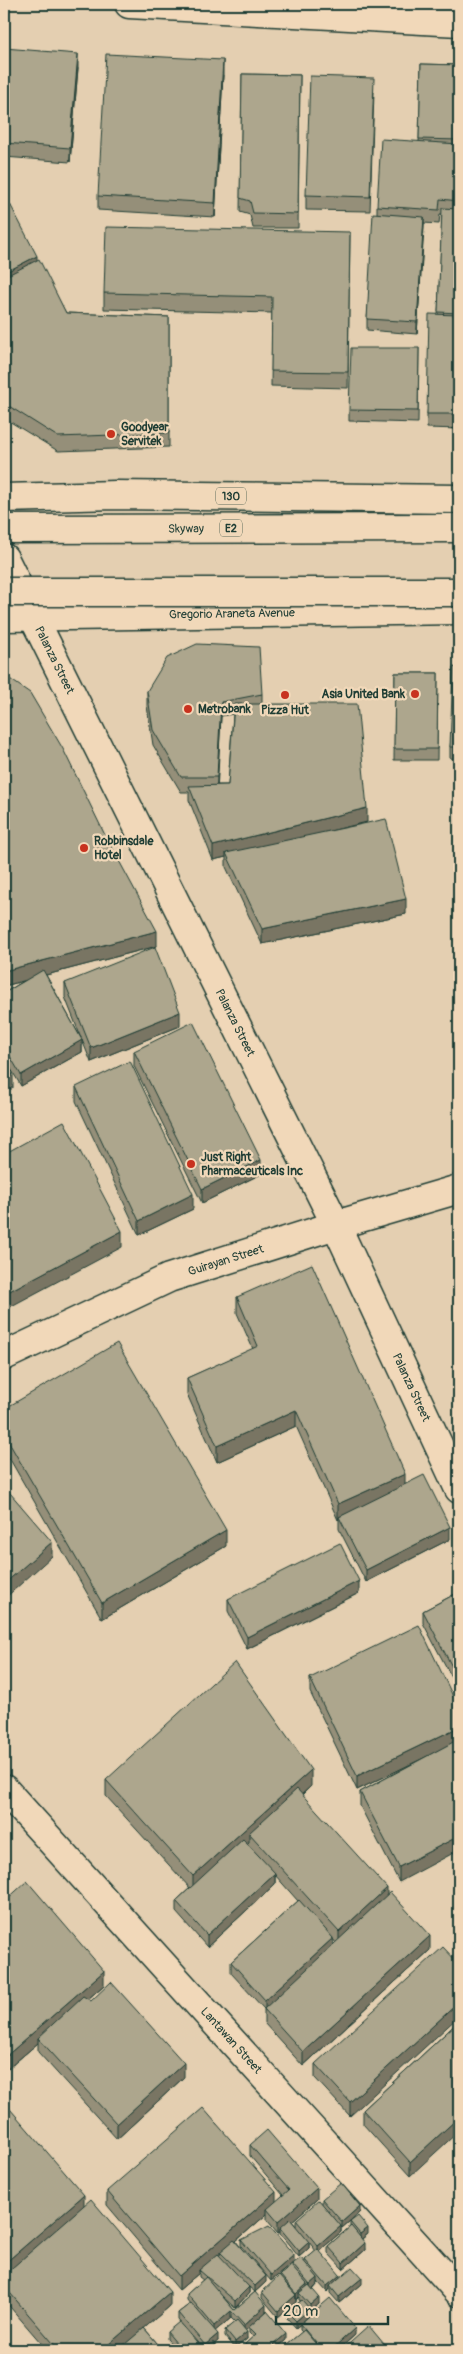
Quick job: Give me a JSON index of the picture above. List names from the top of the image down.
{
  "streets": {
    "main road": [
      "130",
      "Skyway",
      "E2",
      "Gregorio Araneta Avenue",
      "Palanza Street",
      "Guirayan Street",
      "Lantawan Street"
    ]
  },
  "crossings": [
    ["Gregorio Araneta Avenue", "Palanza Street"],
    ["Palanza Street", "Guirayan Street"]
  ],
  "places": [
    "Goodyear Servitek",
    "Asia United Bank",
    "Pizza Hut",
    "Metrobank",
    "Robbinsdale Hotel",
    "Just Right Pharmaceuticals Inc"
  ],
  "scale_bar": "20 m"
}
